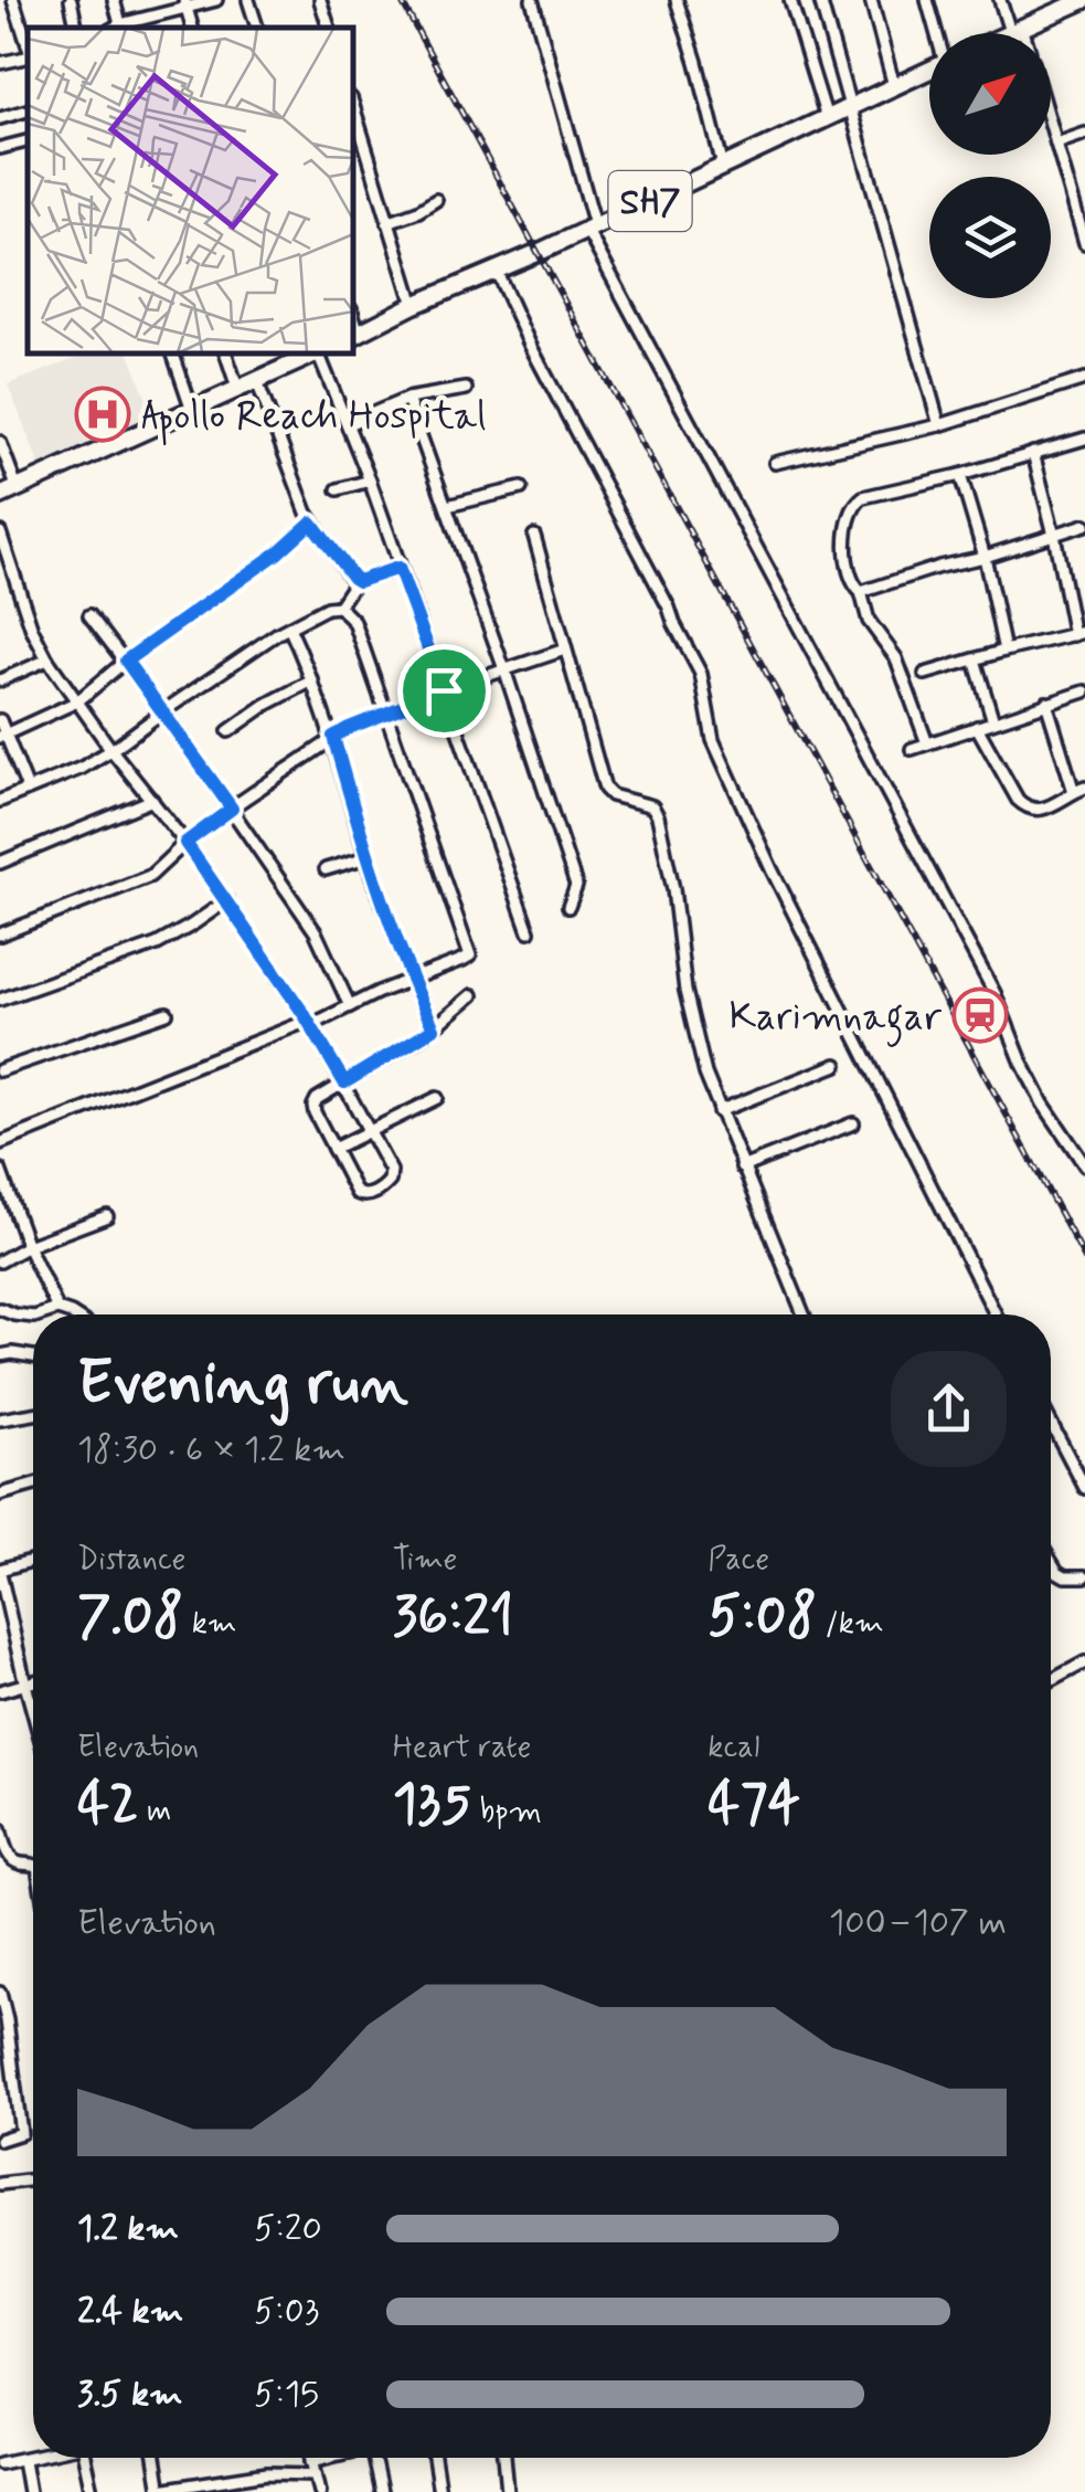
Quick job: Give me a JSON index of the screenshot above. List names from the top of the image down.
{
  "streets": {
    "main road": ["SH7"]
  },
  "places": {
    "hospital": ["Apollo Reach Hospital"],
    "station": ["Karimnagar"]
  },
  "north": "top right",
  "page": {
    "heading": ["Evening run", "18:30 · 6 × 1.2 km"],
    "stats": [
      ["Distance", "7.08 km"],
      ["Time", "36:21"],
      ["Pace", "5:08 /km"],
      ["Elevation", "42 m"],
      ["Heart rate", "135 bpm"],
      ["kcal", "474"]
    ],
    "chart": ["Elevation", "100–107 m"],
    "list": [
      {
        "name": "1.2 km",
        "note": "5:20"
      },
      {
        "name": "2.4 km",
        "note": "5:03"
      },
      {
        "name": "3.5 km",
        "note": "5:15"
      }
    ]
  }
}
